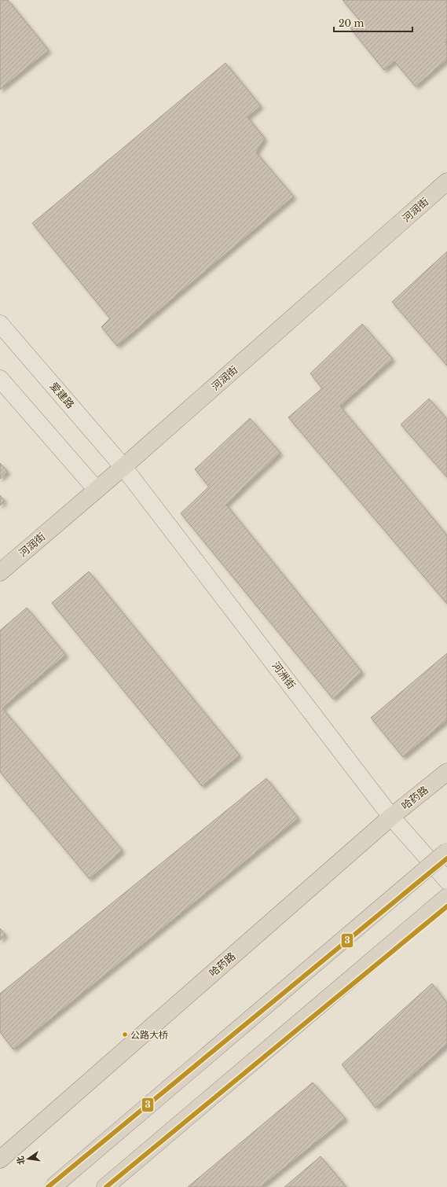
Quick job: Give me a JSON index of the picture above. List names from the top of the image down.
{
  "streets": {
    "highway": ["河润街", "哈药路"],
    "main road": ["爱建路", "河洲街"]
  },
  "crossings": [
    ["河润街", "爱建路"],
    ["河润街", "河洲街"],
    ["爱建路", "河洲街"],
    ["河洲街", "哈药路"]
  ],
  "places": ["公路大桥"],
  "lines": ["transit line 3"],
  "scale_bar": "20 m",
  "north": "left"
}
